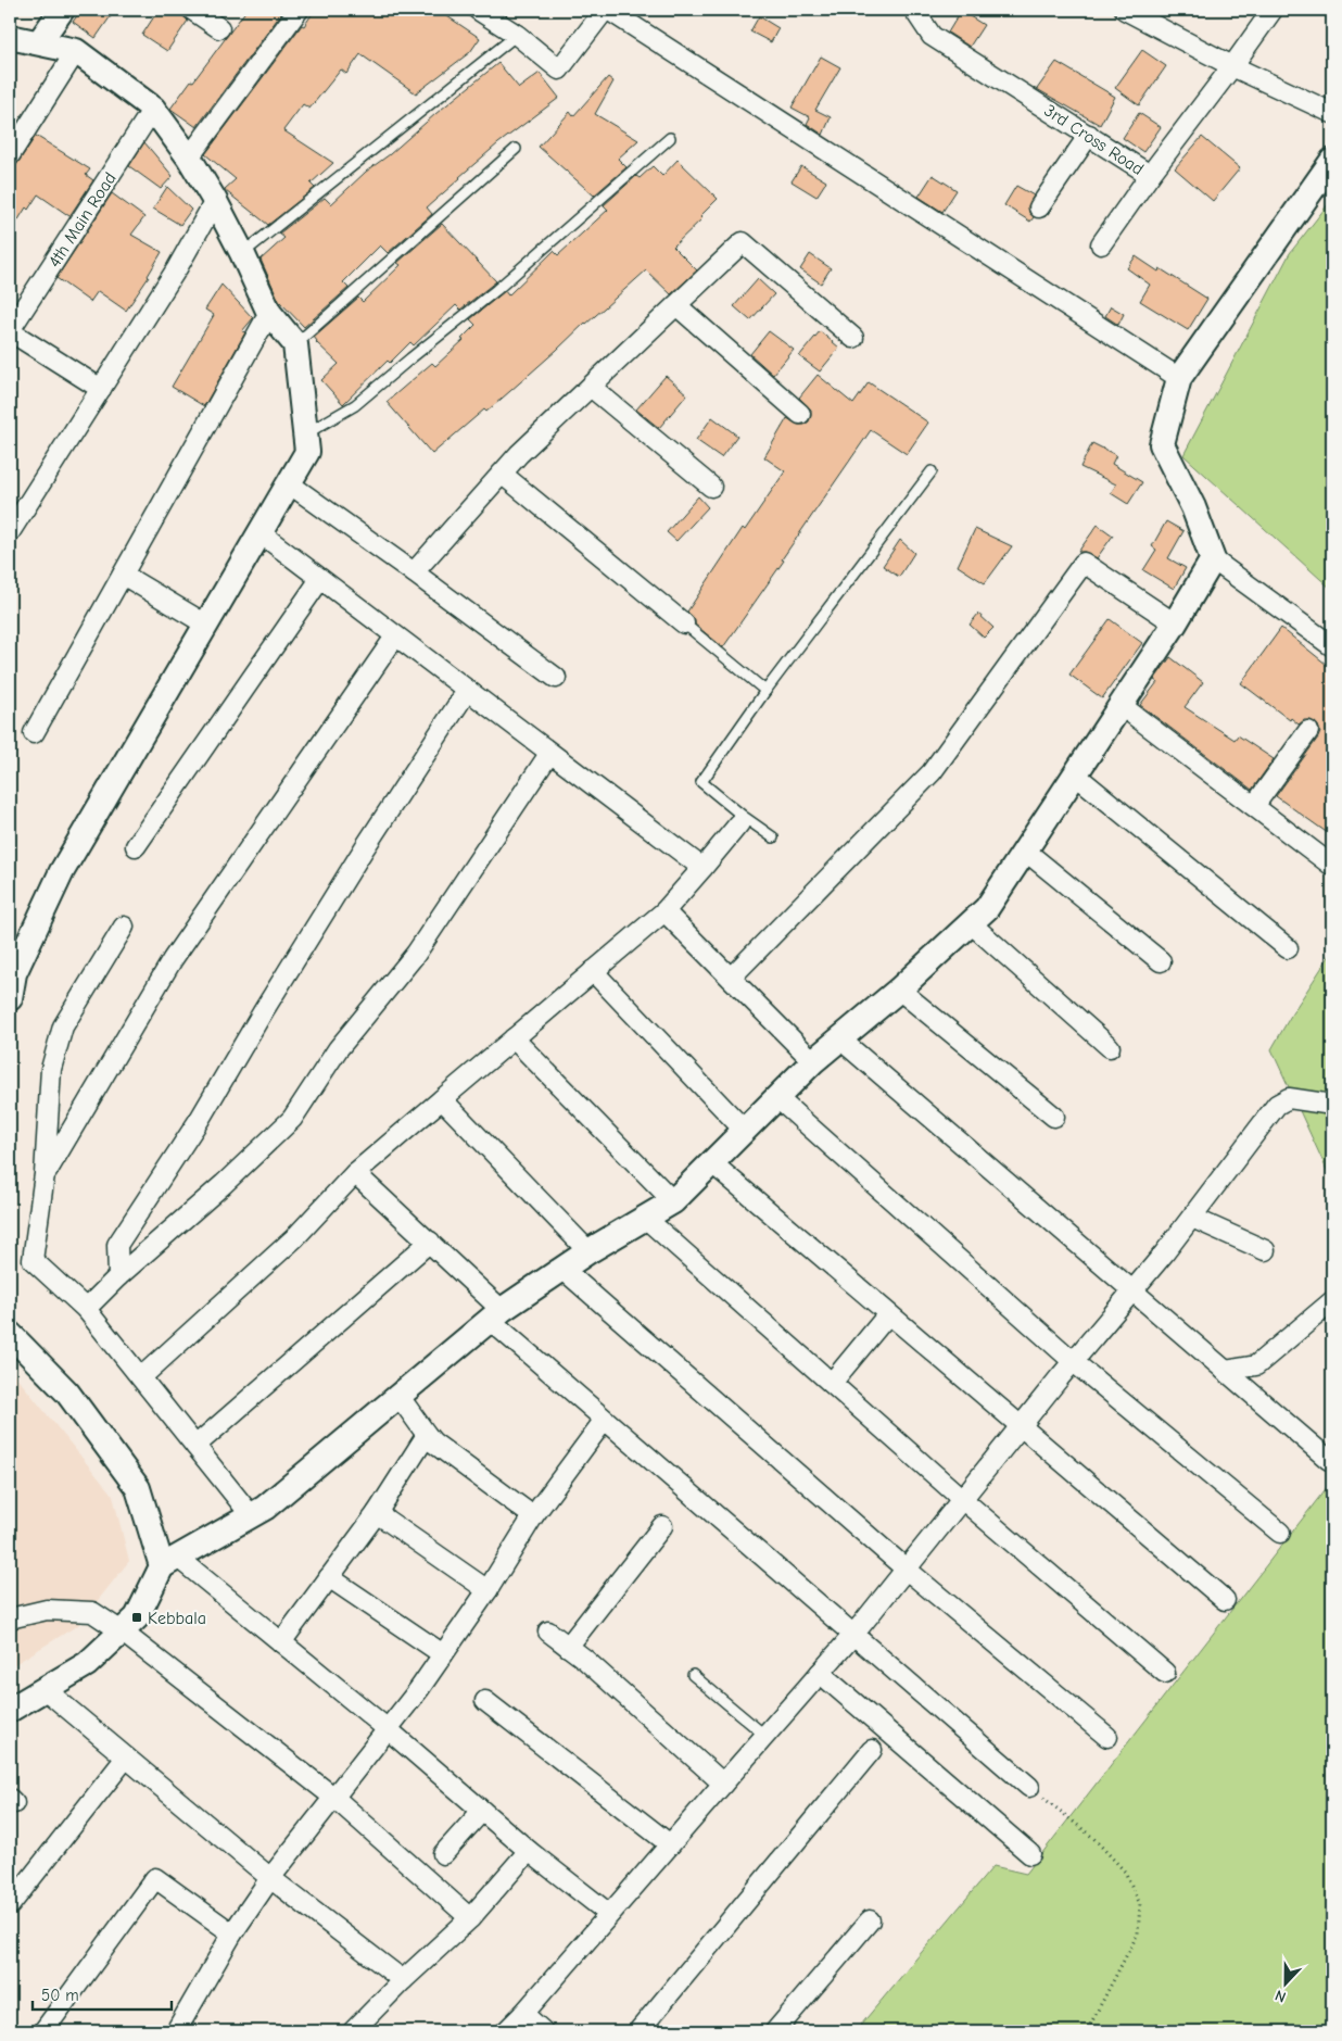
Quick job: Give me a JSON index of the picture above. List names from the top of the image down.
{
  "streets": {
    "street": ["3rd Cross Road", "4th Main Road"]
  },
  "places": {
    "transit": ["Kebbala"]
  },
  "scale_bar": "50 m",
  "north": "bottom"
}
